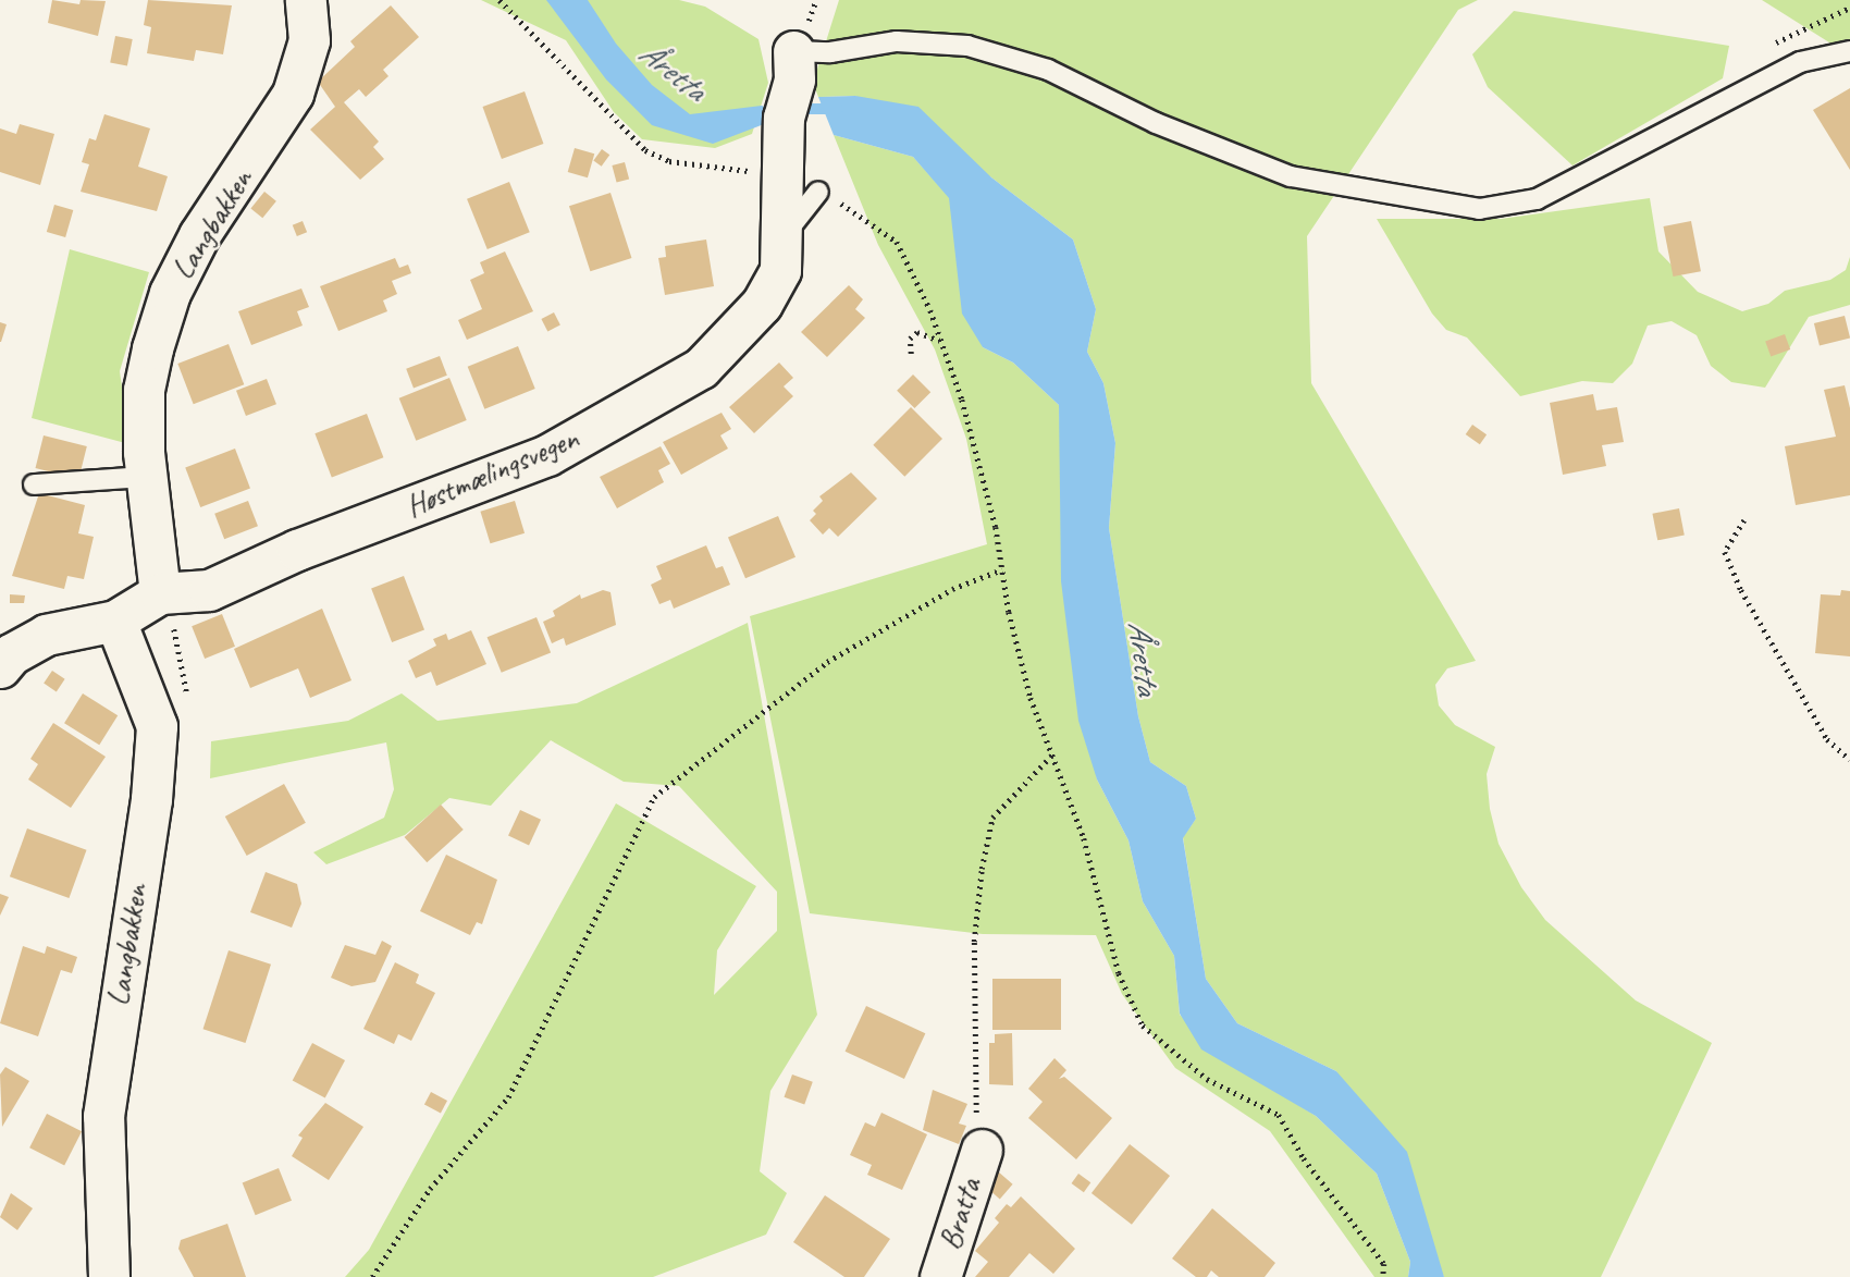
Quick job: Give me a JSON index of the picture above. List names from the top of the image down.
{
  "streets": {
    "street": ["Langbakken", "Høstmælingsvegen", "Bratta"]
  },
  "crossings": [
    ["Langbakken", "Høstmælingsvegen"]
  ],
  "water": ["Åretta"]
}
